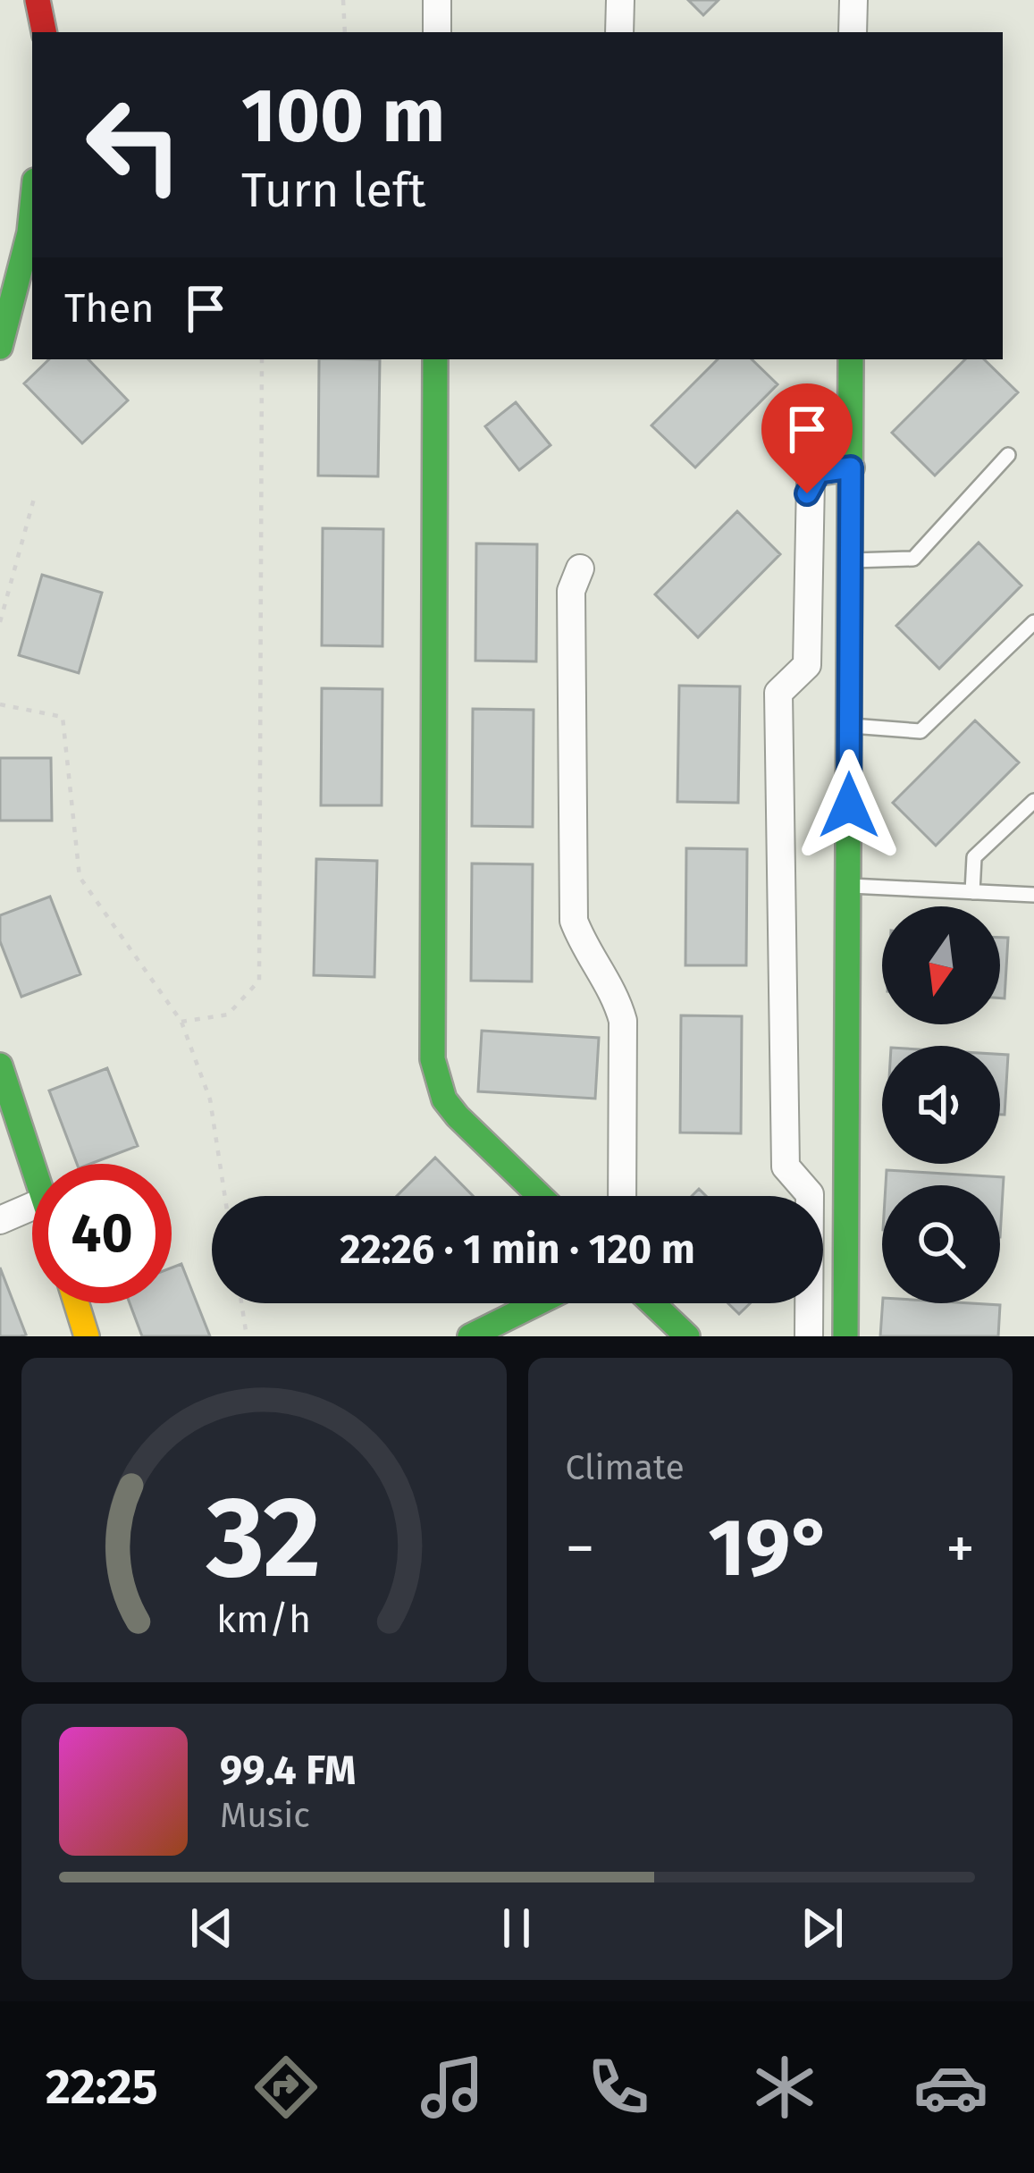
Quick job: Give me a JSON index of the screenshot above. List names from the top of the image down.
{
  "north": "bottom",
  "page": {
    "turn": ["100 m", "Turn left"],
    "then": "Then",
    "limit": "40",
    "trip": "22:26 · 1 min · 120 m",
    "tile": "Climate",
    "heat": ["−", "19°", "+"],
    "song": ["99.4 FM", "Music"],
    "tabs": "22:25",
    "gauge": ["32", "km/h"]
  }
}
